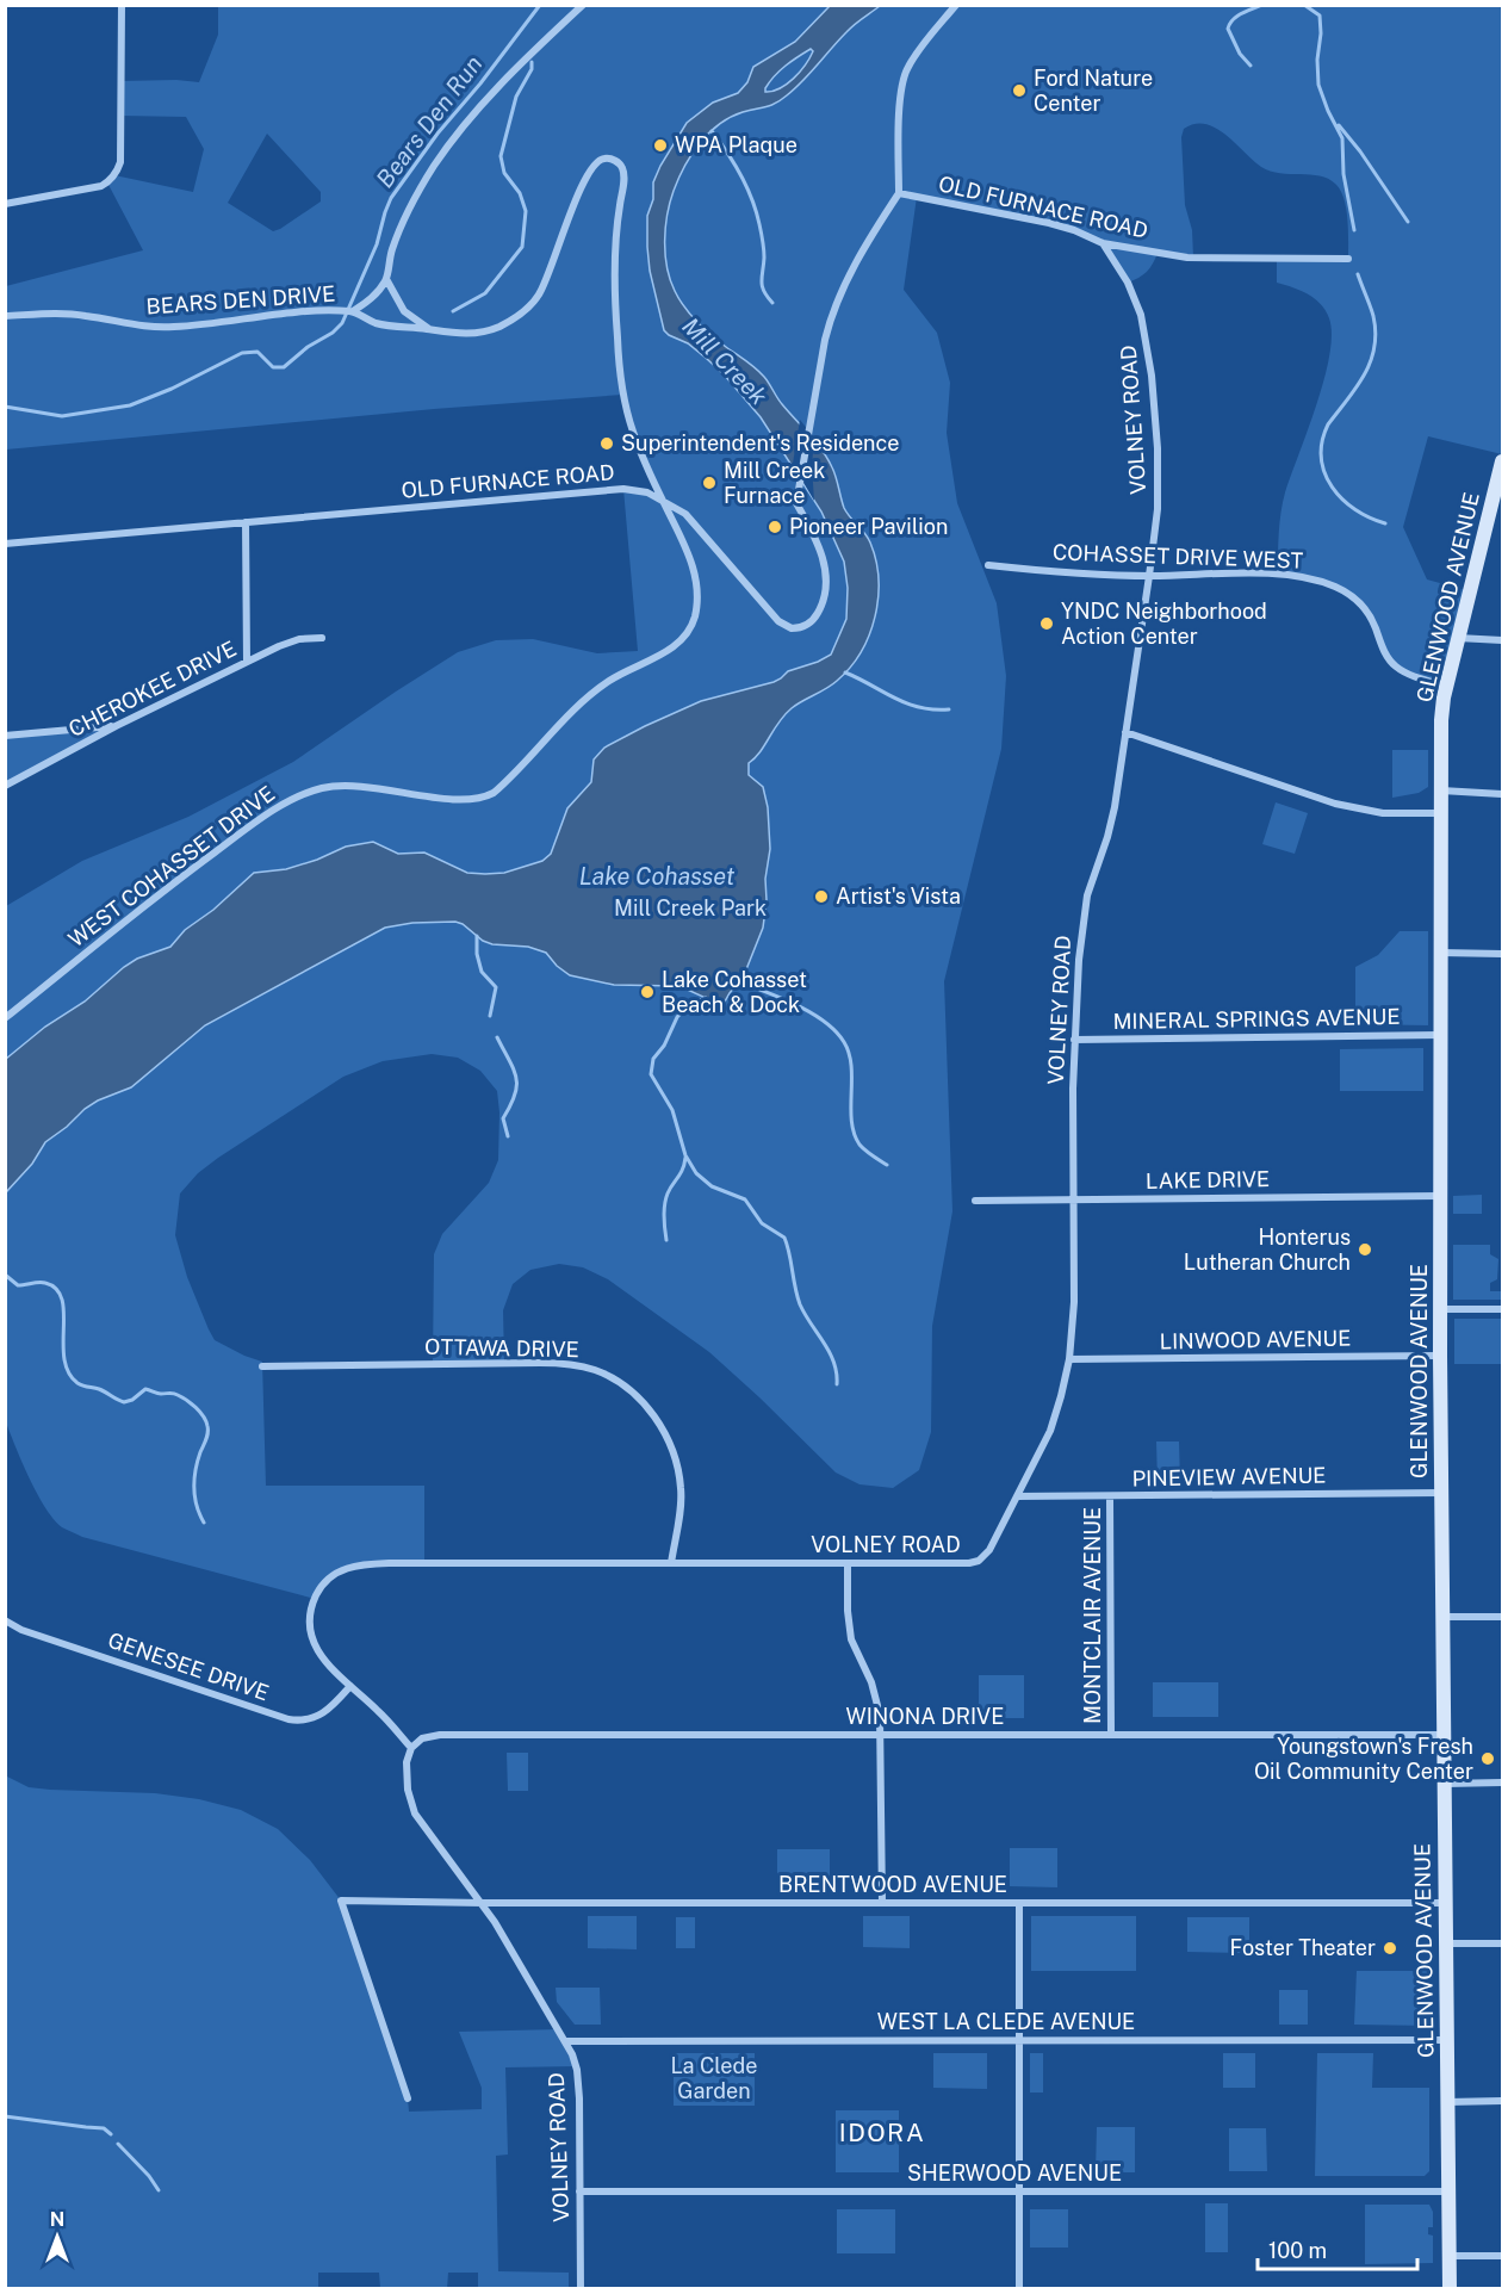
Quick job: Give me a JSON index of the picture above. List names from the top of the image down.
{
  "streets": {
    "main road": ["GLENWOOD AVENUE"],
    "street": [
      "OLD FURNACE ROAD",
      "BEARS DEN DRIVE",
      "VOLNEY ROAD",
      "COHASSET DRIVE WEST",
      "CHEROKEE DRIVE",
      "WEST COHASSET DRIVE",
      "MINERAL SPRINGS AVENUE",
      "LAKE DRIVE",
      "LINWOOD AVENUE",
      "OTTAWA DRIVE",
      "PINEVIEW AVENUE",
      "MONTCLAIR AVENUE",
      "GENESEE DRIVE",
      "WINONA DRIVE",
      "BRENTWOOD AVENUE",
      "WEST LA CLEDE AVENUE",
      "SHERWOOD AVENUE"
    ]
  },
  "crossings": [
    ["OLD FURNACE ROAD", "VOLNEY ROAD"],
    ["OLD FURNACE ROAD", "WEST COHASSET DRIVE"],
    ["VOLNEY ROAD", "COHASSET DRIVE WEST"],
    ["VOLNEY ROAD", "MINERAL SPRINGS AVENUE"],
    ["VOLNEY ROAD", "LAKE DRIVE"],
    ["VOLNEY ROAD", "LINWOOD AVENUE"],
    ["VOLNEY ROAD", "OTTAWA DRIVE"],
    ["VOLNEY ROAD", "PINEVIEW AVENUE"],
    ["VOLNEY ROAD", "GENESEE DRIVE"],
    ["VOLNEY ROAD", "WINONA DRIVE"],
    ["VOLNEY ROAD", "BRENTWOOD AVENUE"],
    ["VOLNEY ROAD", "WEST LA CLEDE AVENUE"],
    ["VOLNEY ROAD", "SHERWOOD AVENUE"],
    ["COHASSET DRIVE WEST", "GLENWOOD AVENUE"],
    ["GLENWOOD AVENUE", "MINERAL SPRINGS AVENUE"],
    ["GLENWOOD AVENUE", "LAKE DRIVE"],
    ["GLENWOOD AVENUE", "LINWOOD AVENUE"],
    ["GLENWOOD AVENUE", "PINEVIEW AVENUE"],
    ["GLENWOOD AVENUE", "WINONA DRIVE"],
    ["GLENWOOD AVENUE", "BRENTWOOD AVENUE"],
    ["GLENWOOD AVENUE", "WEST LA CLEDE AVENUE"],
    ["GLENWOOD AVENUE", "SHERWOOD AVENUE"],
    ["PINEVIEW AVENUE", "MONTCLAIR AVENUE"],
    ["MONTCLAIR AVENUE", "WINONA DRIVE"]
  ],
  "districts": ["IDORA"],
  "water": ["Bears Den Run", "Mill Creek", "Lake Cohasset"],
  "parks": ["Mill Creek Park", "La Clede Garden"],
  "places": [
    "Ford Nature Center",
    "WPA Plaque",
    "Superintendent's Residence",
    "Mill Creek Furnace",
    "Pioneer Pavilion",
    "YNDC Neighborhood Action Center",
    "Artist's Vista",
    "Lake Cohasset Beach & Dock",
    "Honterus Lutheran Church",
    "Youngstown's Fresh Oil Community Center",
    "Foster Theater"
  ],
  "scale_bar": "100 m",
  "north": "top"
}
